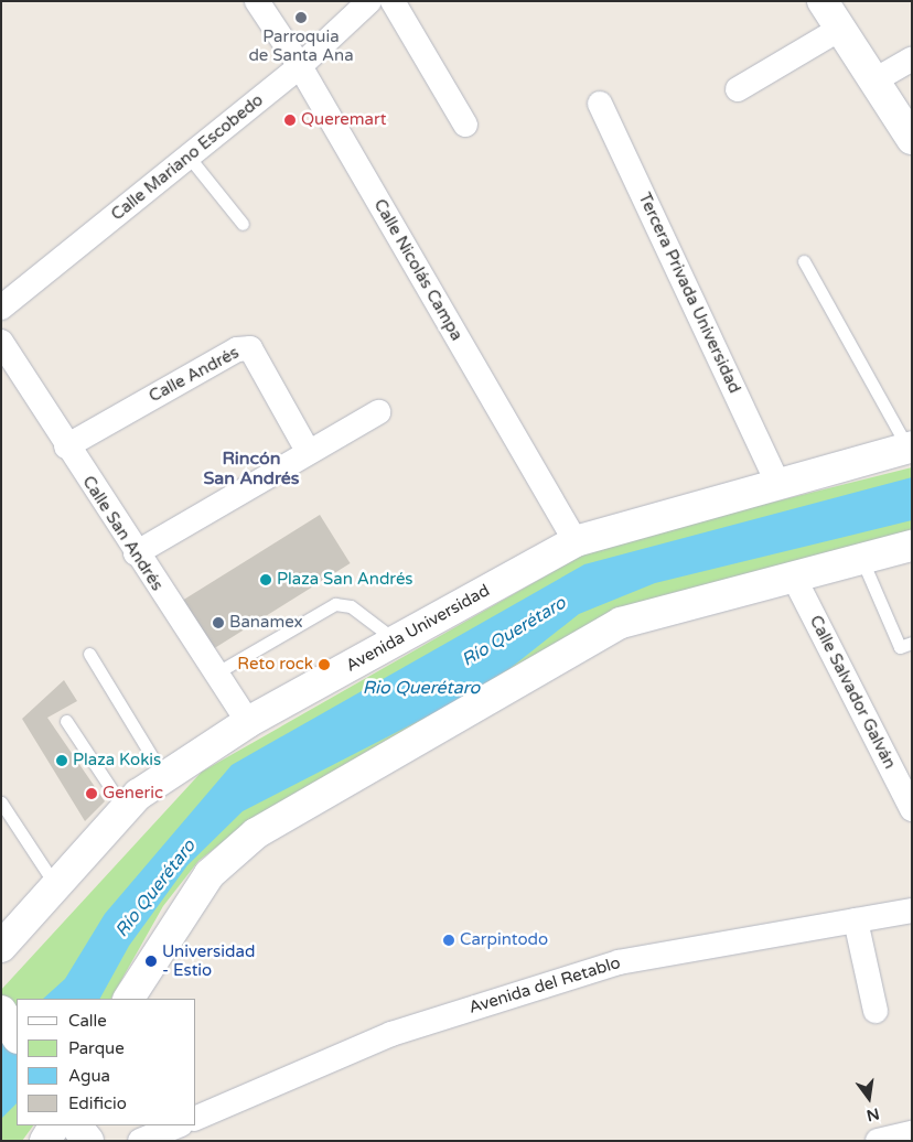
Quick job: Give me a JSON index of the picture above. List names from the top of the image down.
{
  "streets": {
    "main road": ["Avenida Universidad"],
    "street": [
      "Calle Mariano Escobedo",
      "Calle Nicolás Campa",
      "Tercera Privada Universidad",
      "Calle Andrés",
      "Calle San Andrés",
      "Calle Salvador Galván",
      "Avenida del Retablo"
    ]
  },
  "crossings": [
    ["Calle Mariano Escobedo", "Calle Nicolás Campa"],
    ["Calle Nicolás Campa", "Avenida Universidad"],
    ["Tercera Privada Universidad", "Avenida Universidad"],
    ["Calle Andrés", "Calle San Andrés"],
    ["Calle San Andrés", "Avenida Universidad"]
  ],
  "districts": ["Rincón San Andrés"],
  "water": ["Río Querétaro", "Rio Querétaro"],
  "places": [
    "Parroquia de Santa Ana",
    "Queremart",
    "Plaza San Andrés",
    "Banamex",
    "Reto rock",
    "Plaza Kokis",
    "Generic",
    "Carpintodo",
    "Universidad - Estio"
  ],
  "legend": [
    "Calle",
    "Parque",
    "Agua",
    "Edificio"
  ],
  "north": "bottom"
}
